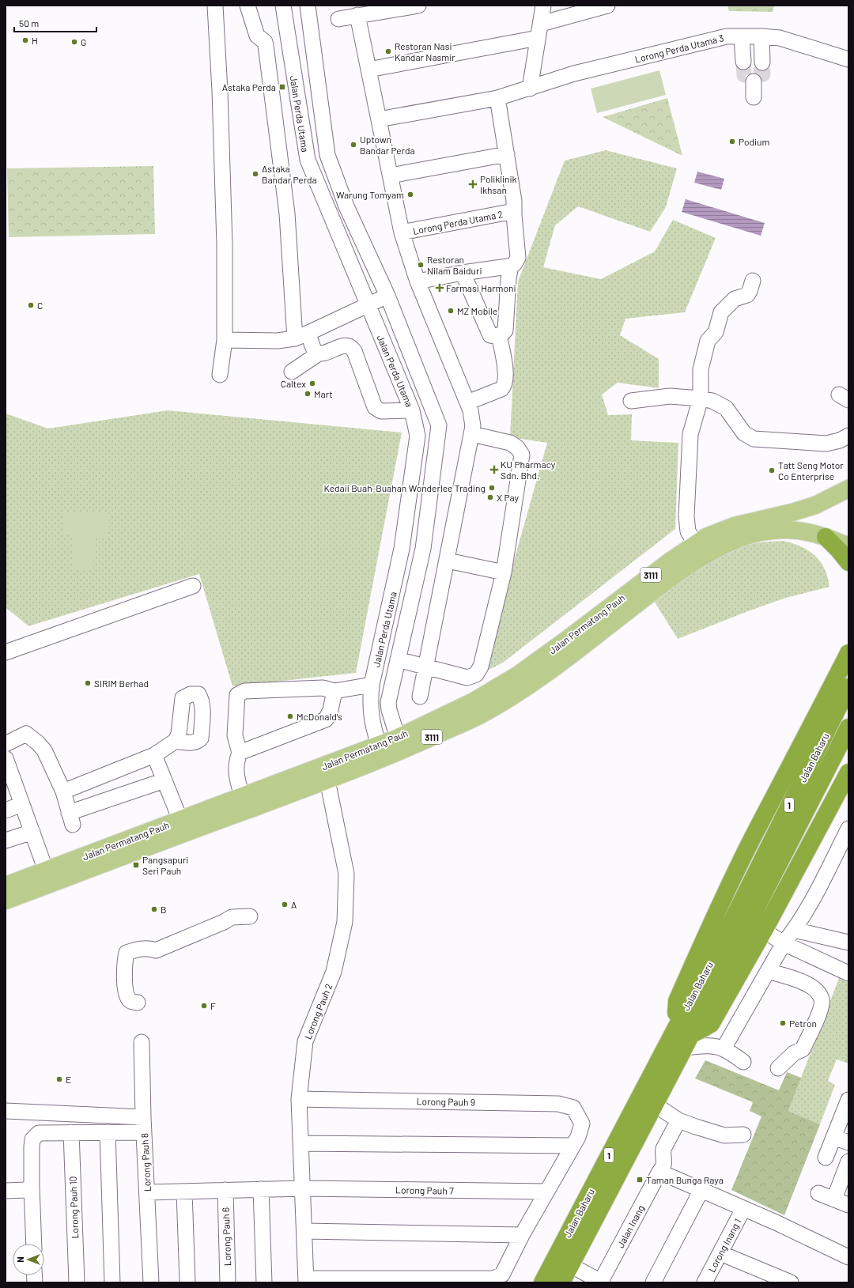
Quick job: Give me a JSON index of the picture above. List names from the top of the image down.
{
  "streets": {
    "highway": ["Jalan Baharu", "1"],
    "main road": ["3111", "Jalan Permatang Pauh"],
    "street": [
      "Lorong Perda Utama 3",
      "Jalan Perda Utama",
      "Lorong Perda Utama 2",
      "Lorong Pauh 2",
      "Lorong Pauh 9",
      "Lorong Pauh 8",
      "Lorong Pauh 7",
      "Lorong Pauh 10",
      "Jalan Inang",
      "Lorong Pauh 6",
      "Lorong Inang 1"
    ]
  },
  "crossings": [
    ["Jalan Perda Utama", "Jalan Permatang Pauh"],
    ["Jalan Permatang Pauh", "Lorong Pauh 2"],
    ["Jalan Baharu", "Jalan Inang"],
    ["Lorong Pauh 2", "Lorong Pauh 9"],
    ["Lorong Pauh 2", "Lorong Pauh 7"],
    ["Lorong Pauh 8", "Lorong Pauh 7"],
    ["Lorong Pauh 7", "Lorong Pauh 6"]
  ],
  "places": {
    "other": [
      "H",
      "G",
      "Restoran Nasi Kandar Nasmir",
      "Podium",
      "Uptown Bandar Perda",
      "Astaka Bandar Perda",
      "Warung Tomyam",
      "Restoran Nilam Baiduri",
      "C",
      "MZ Mobile",
      "Caltex",
      "Mart",
      "Tatt Seng Motor Co Enterprise",
      "Kedaii Buah-Buahan Wonderlee Trading",
      "X Pay",
      "SIRIM Berhad",
      "McDonald's",
      "A",
      "B",
      "F",
      "Petron",
      "E"
    ],
    "transit": ["Astaka Perda", "Pangsapuri Seri Pauh", "Taman Bunga Raya"],
    "health": ["Poliklinik Ikhsan", "Farmasi Harmoni", "KU Pharmacy Sdn. Bhd."]
  },
  "scale_bar": "50 m",
  "north": "left"
}
